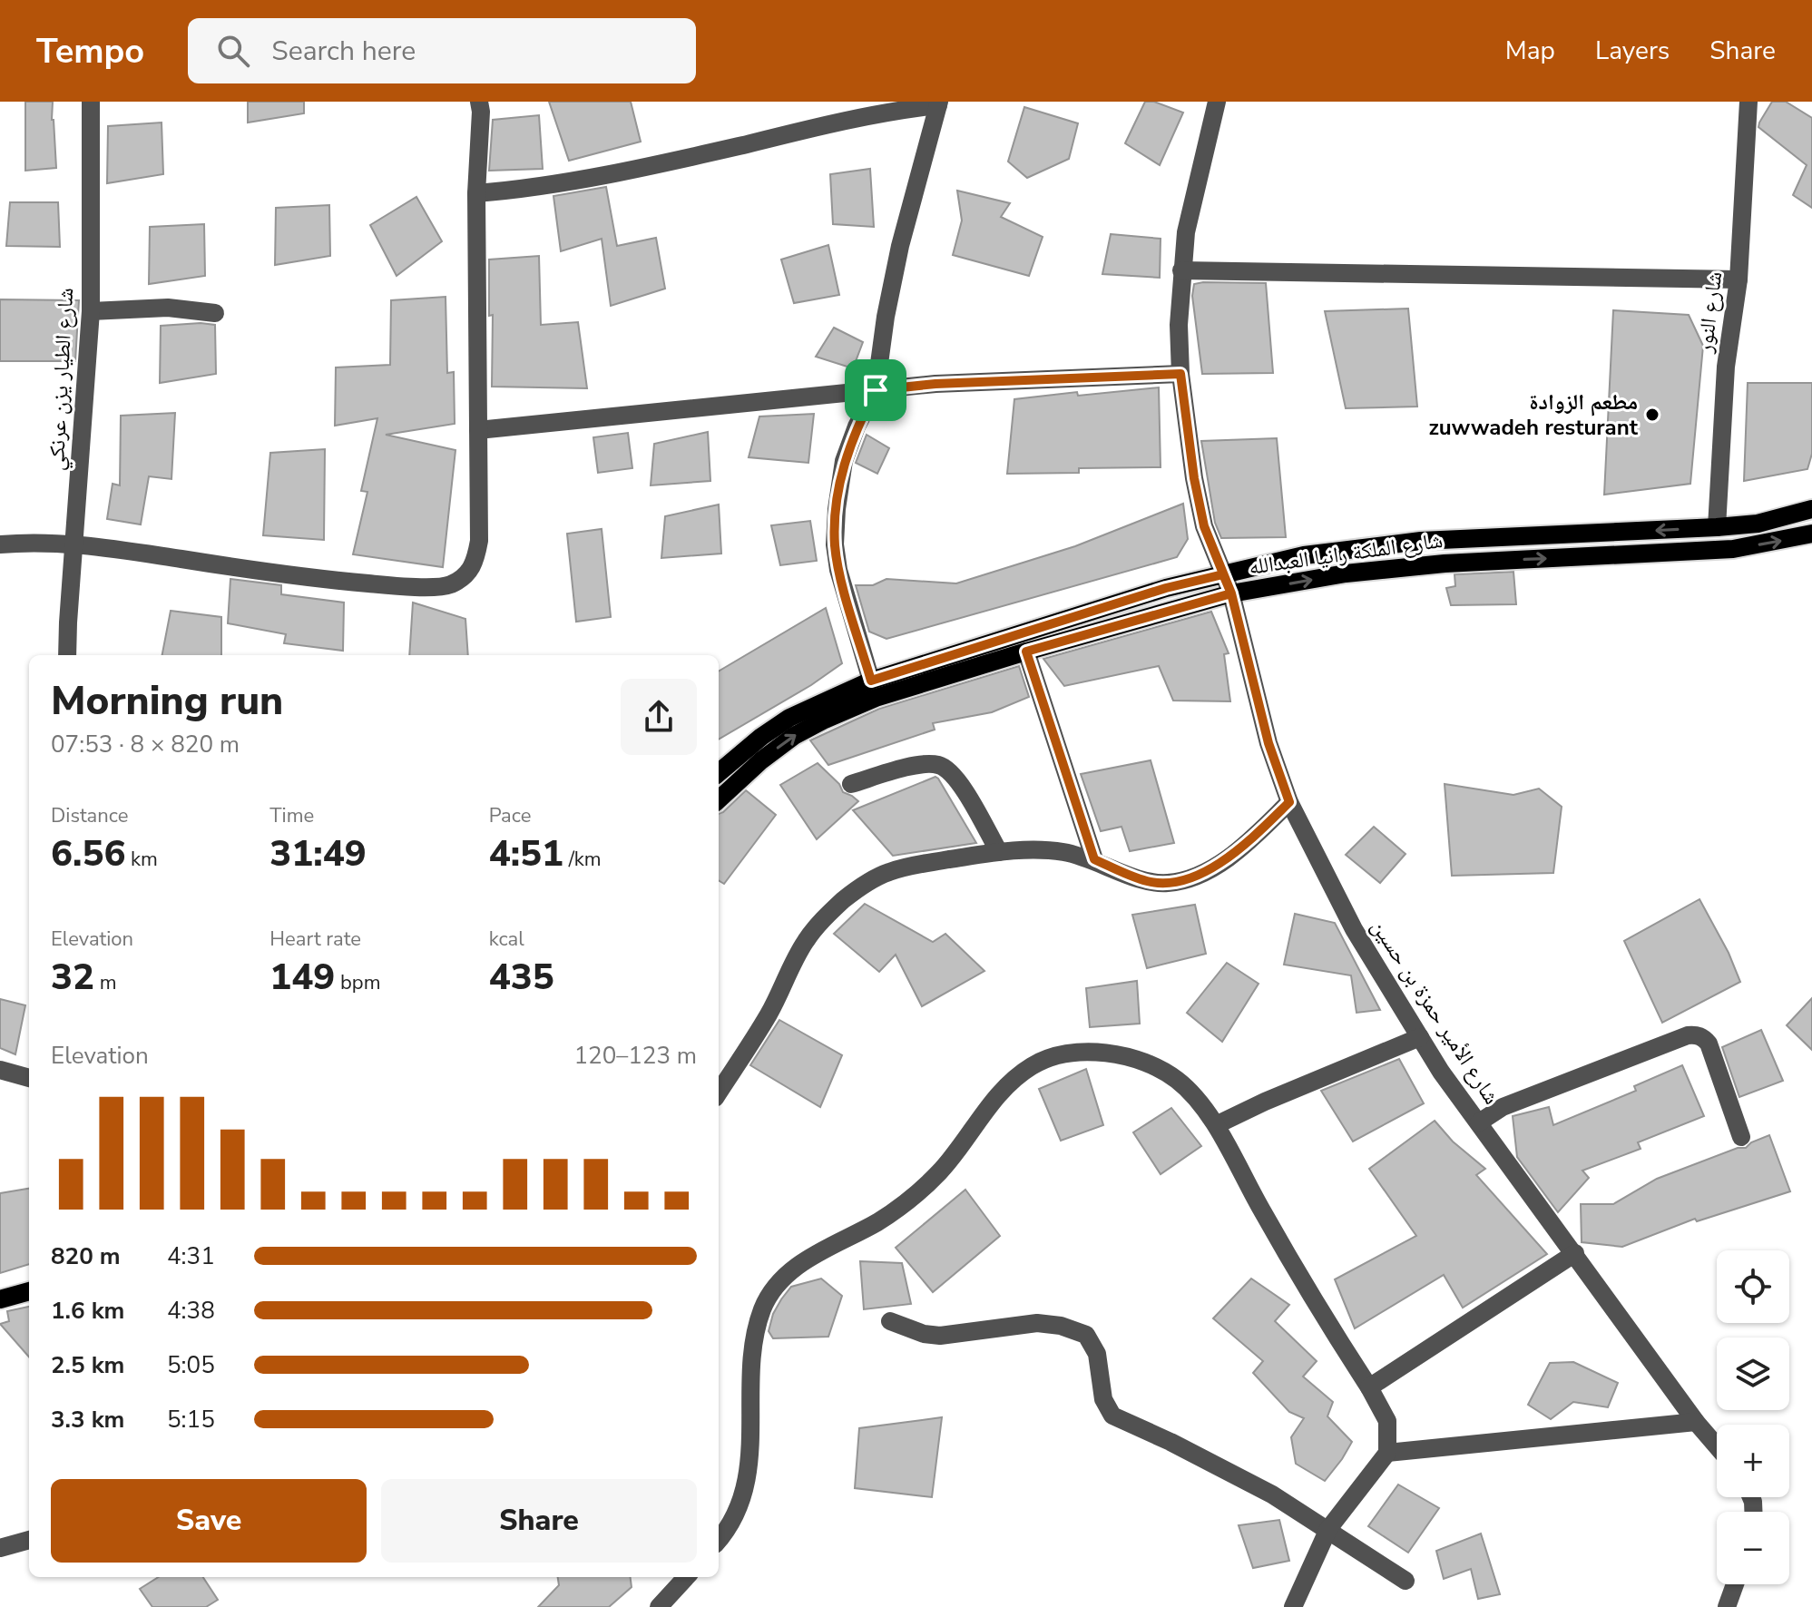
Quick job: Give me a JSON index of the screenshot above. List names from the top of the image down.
{
  "streets": {
    "main road": ["شارع الملكة رانيا العبدالله"],
    "street": ["شارع النور", "شارع الطيار يزن عرنكي", "شارع الأمير حمزة بن حسين"]
  },
  "crossings": [
    ["شارع النور", "شارع الملكة رانيا العبدالله"],
    ["شارع الملكة رانيا العبدالله", "شارع الأمير حمزة بن حسين"]
  ],
  "places": ["مطعم الزوادة zuwwadeh resturant"],
  "page": {
    "header": "Tempo",
    "search": "Search here",
    "nav": ["Map", "Layers", "Share"],
    "heading": ["Morning run", "07:53 · 8 × 820 m"],
    "stats": [
      ["Distance", "6.56 km"],
      ["Time", "31:49"],
      ["Pace", "4:51 /km"],
      ["Elevation", "32 m"],
      ["Heart rate", "149 bpm"],
      ["kcal", "435"]
    ],
    "chart": ["Elevation", "120–123 m"],
    "list": [
      {
        "name": "820 m",
        "note": "4:31"
      },
      {
        "name": "1.6 km",
        "note": "4:38"
      },
      {
        "name": "2.5 km",
        "note": "5:05"
      },
      {
        "name": "3.3 km",
        "note": "5:15"
      }
    ],
    "map_buttons": ["+", "−"],
    "buttons": ["Save", "Share"]
  }
}
